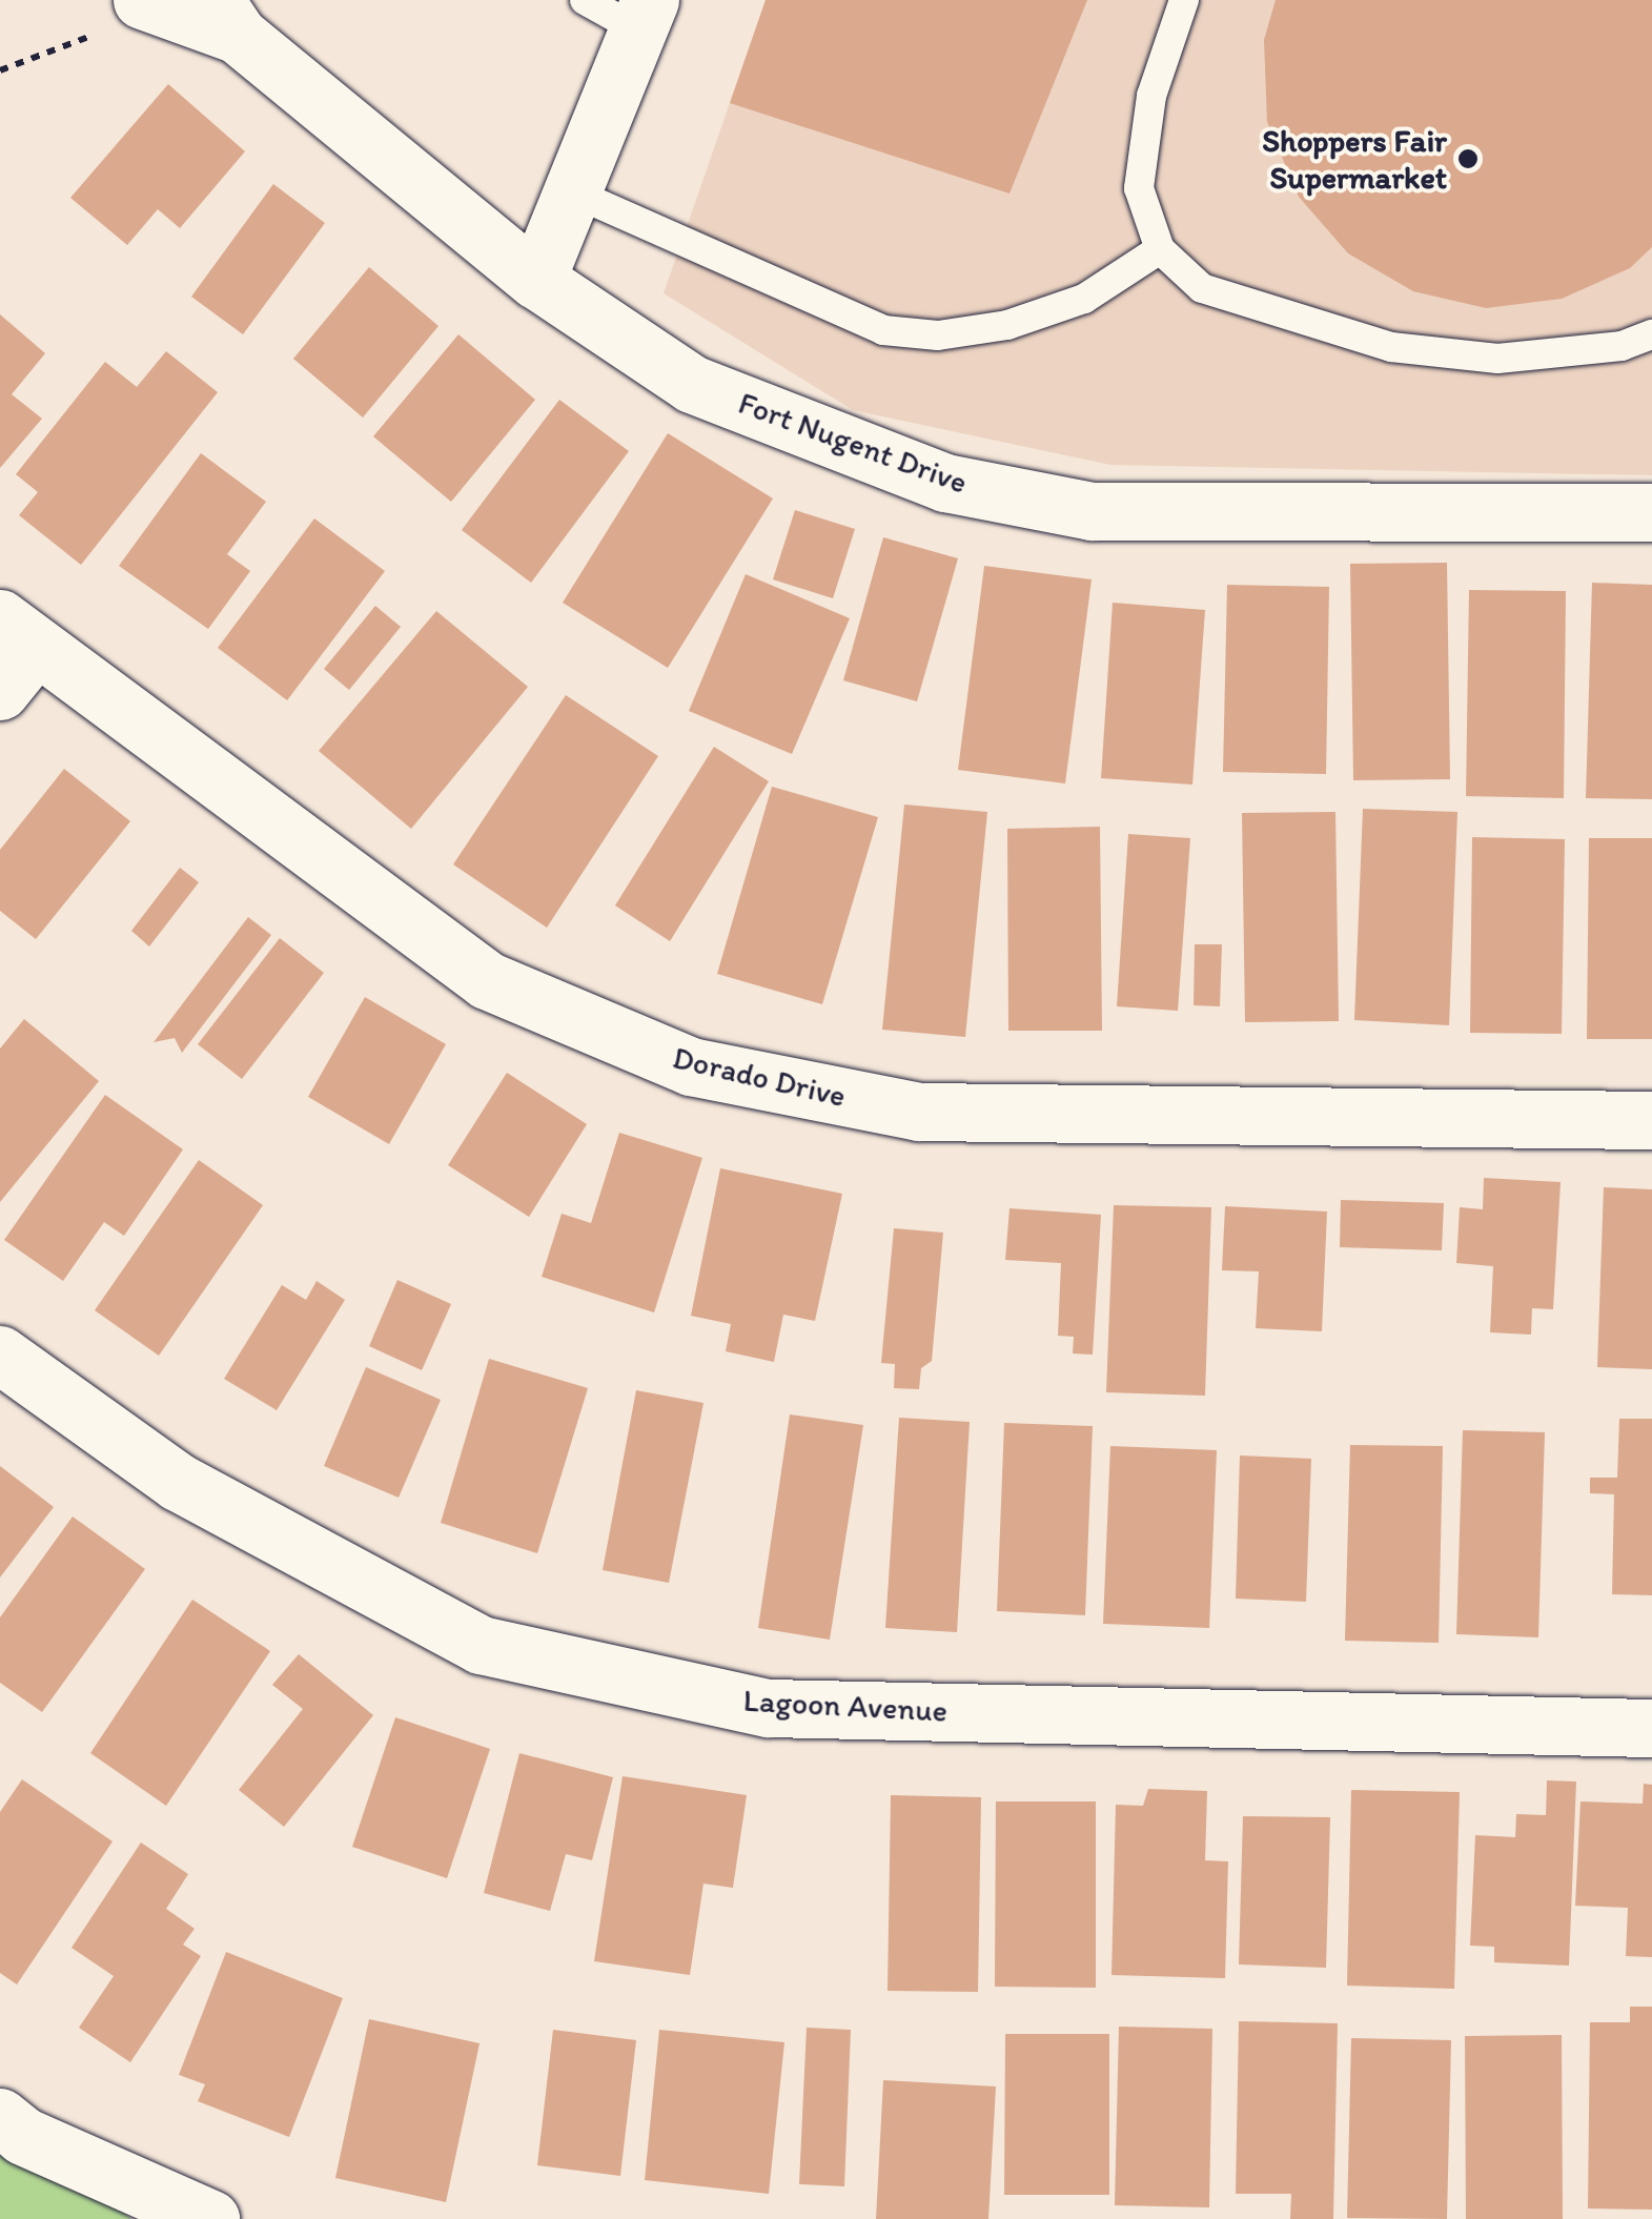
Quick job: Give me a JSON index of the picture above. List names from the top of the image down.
{
  "streets": {
    "street": ["Fort Nugent Drive", "Dorado Drive", "Lagoon Avenue"]
  },
  "places": ["Shoppers Fair Supermarket"]
}
